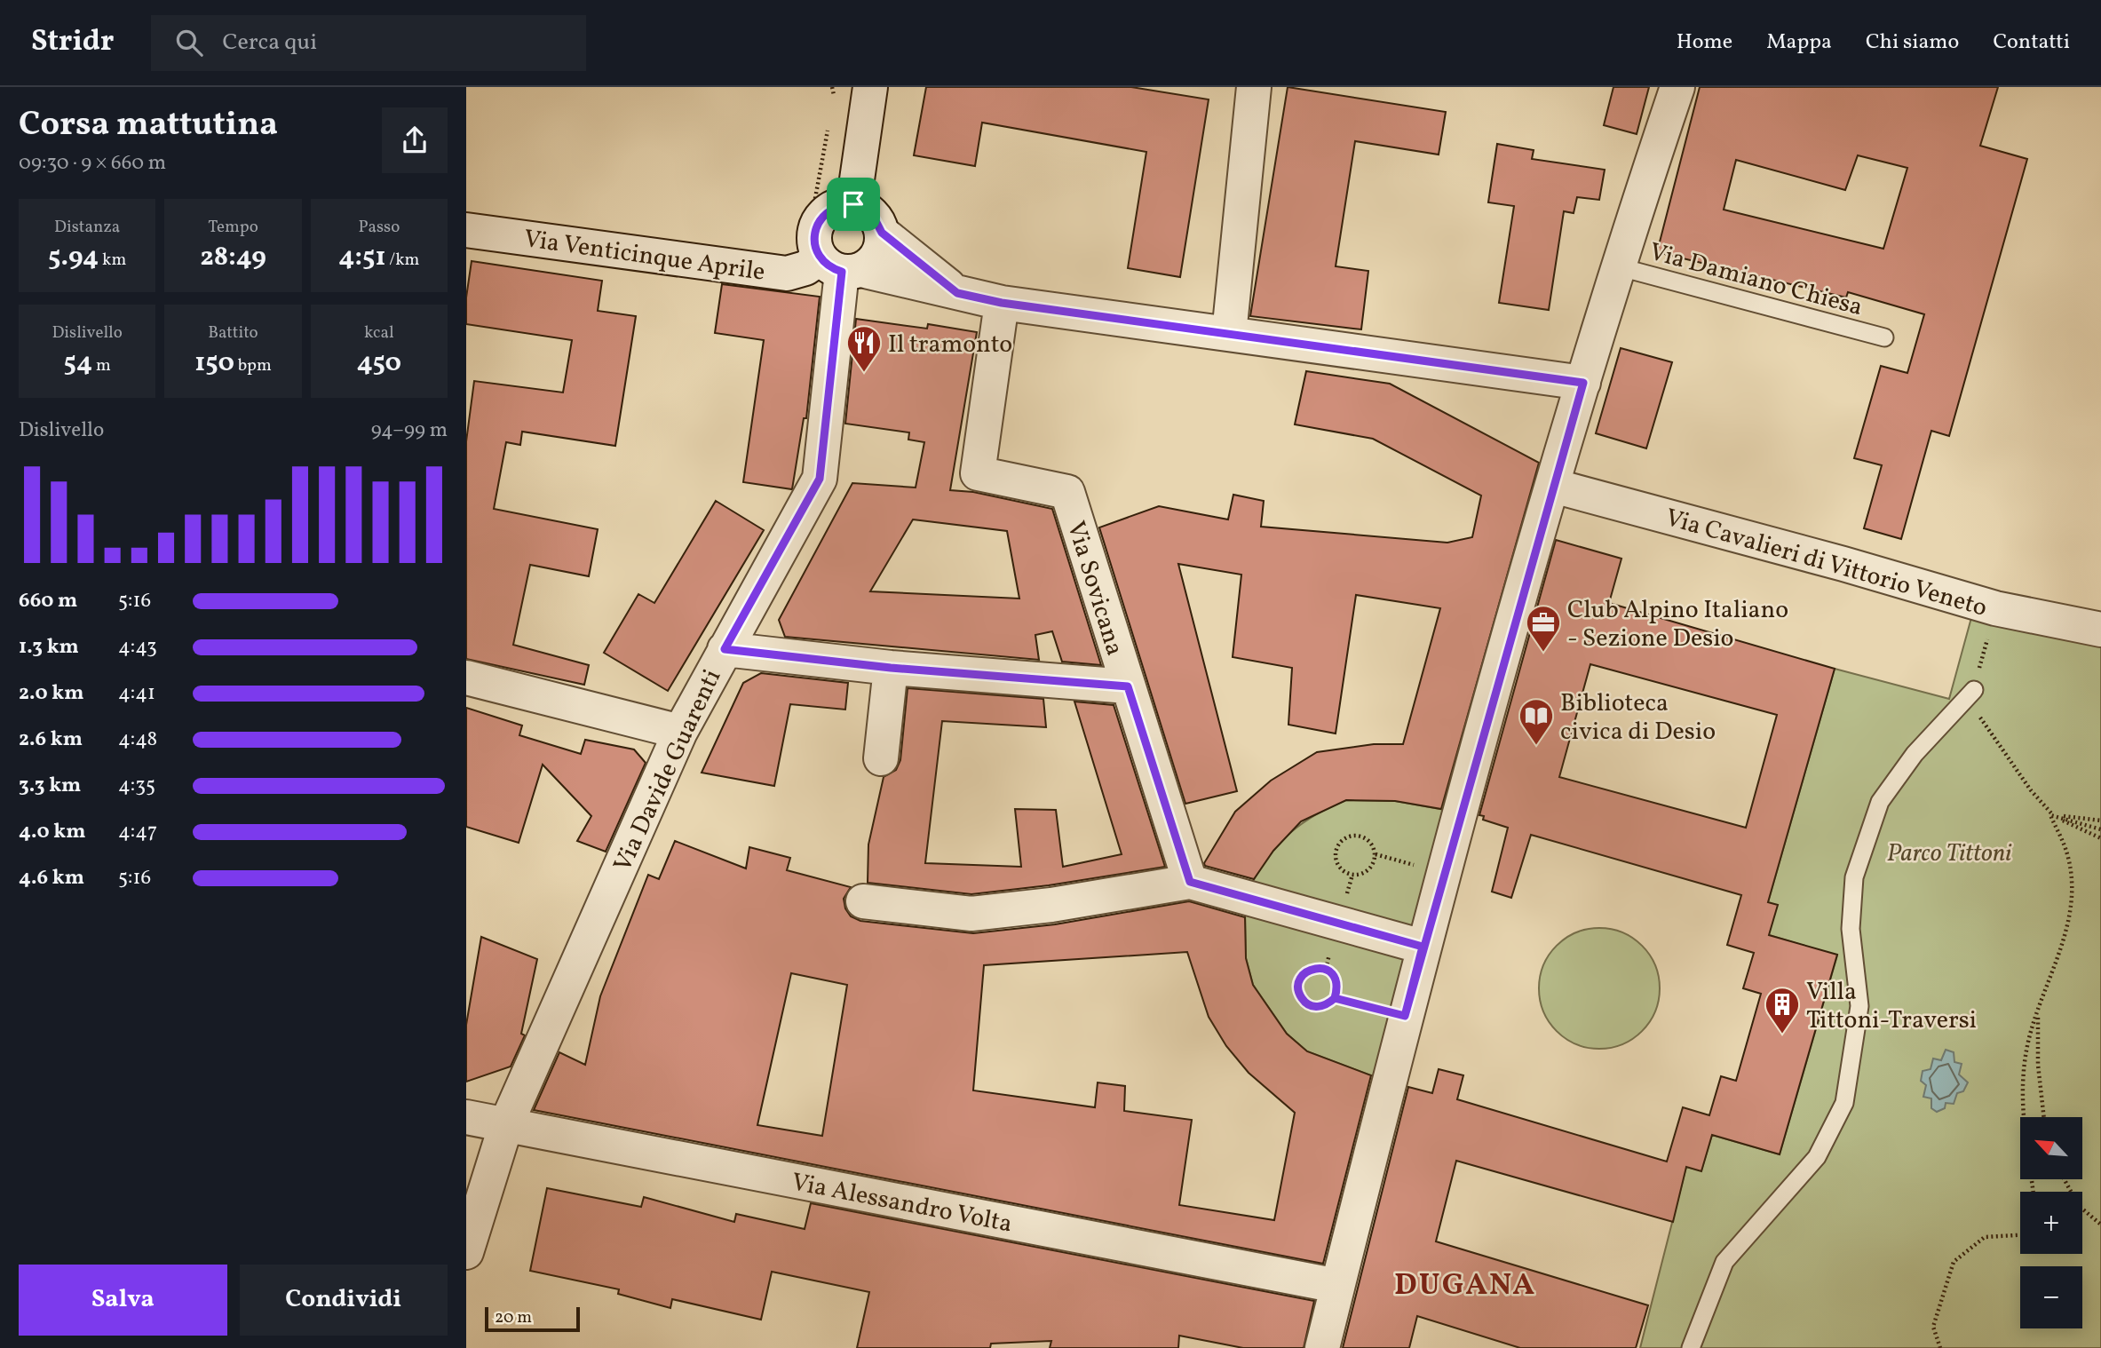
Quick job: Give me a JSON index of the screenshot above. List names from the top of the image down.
{
  "streets": {
    "street": [
      "Via Venticinque Aprile",
      "Via Cavalieri di Vittorio Veneto",
      "Via Sovicana",
      "Via Davide Guarenti",
      "Via Alessandro Volta"
    ],
    "lane": ["Via Damiano Chiesa"]
  },
  "crossings": [
    ["Via Venticinque Aprile", "Via Davide Guarenti"],
    ["Via Davide Guarenti", "Via Alessandro Volta"]
  ],
  "districts": ["DUGANA"],
  "parks": ["Parco Tittoni"],
  "places": {
    "restaurant": ["Il tramonto"],
    "office": ["Club Alpino Italiano - Sezione Desio"],
    "library": ["Biblioteca civica di Desio"],
    "building": ["Villa Tittoni-Traversi"]
  },
  "scale_bar": "20 m",
  "north": "top left",
  "page": {
    "header": "Stridr",
    "search": "Cerca qui",
    "nav": [
      "Home",
      "Mappa",
      "Chi siamo",
      "Contatti"
    ],
    "heading": ["Corsa mattutina", "09:30 · 9 × 660 m"],
    "stats": [
      ["Distanza", "5.94 km"],
      ["Tempo", "28:49"],
      ["Passo", "4:51 /km"],
      ["Dislivello", "54 m"],
      ["Battito", "150 bpm"],
      ["kcal", "450"]
    ],
    "chart": ["Dislivello", "94–99 m"],
    "list": [
      {
        "name": "660 m",
        "note": "5:16"
      },
      {
        "name": "1.3 km",
        "note": "4:43"
      },
      {
        "name": "2.0 km",
        "note": "4:41"
      },
      {
        "name": "2.6 km",
        "note": "4:48"
      },
      {
        "name": "3.3 km",
        "note": "4:35"
      },
      {
        "name": "4.0 km",
        "note": "4:47"
      },
      {
        "name": "4.6 km",
        "note": "5:16"
      }
    ],
    "map_buttons": ["+", "−"],
    "buttons": ["Salva", "Condividi"],
    "scale": "20 m"
  }
}
